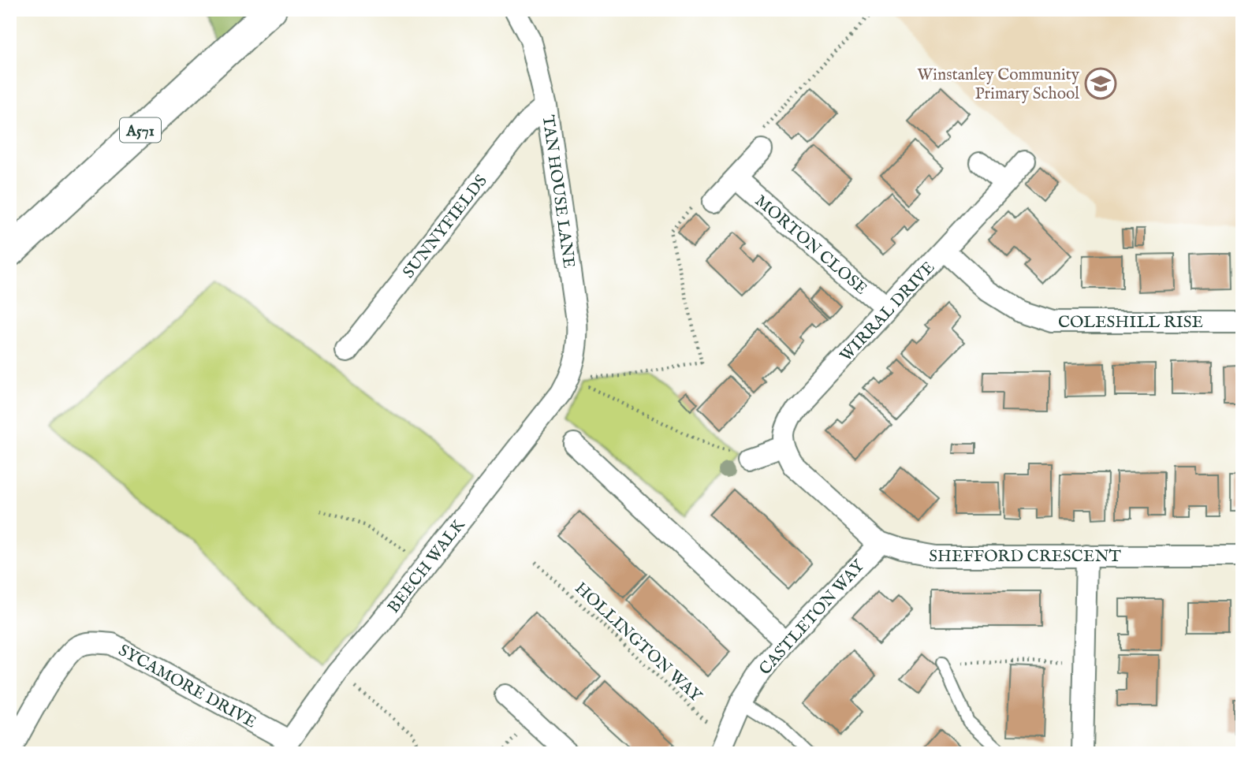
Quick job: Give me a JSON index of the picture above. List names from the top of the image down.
{
  "streets": {
    "main road": ["A571"],
    "street": [
      "TAN HOUSE LANE",
      "SUNNYFIELDS",
      "MORTON CLOSE",
      "WIRRAL DRIVE",
      "COLESHILL RISE",
      "SHEFFORD CRESCENT",
      "BEECH WALK",
      "CASTLETON WAY",
      "SYCAMORE DRIVE"
    ],
    "path": ["HOLLINGTON WAY"]
  },
  "crossings": [
    ["TAN HOUSE LANE", "SUNNYFIELDS"],
    ["TAN HOUSE LANE", "BEECH WALK"],
    ["MORTON CLOSE", "WIRRAL DRIVE"],
    ["WIRRAL DRIVE", "COLESHILL RISE"],
    ["WIRRAL DRIVE", "SHEFFORD CRESCENT"],
    ["SHEFFORD CRESCENT", "CASTLETON WAY"],
    ["BEECH WALK", "SYCAMORE DRIVE"],
    ["CASTLETON WAY", "HOLLINGTON WAY"]
  ],
  "places": {
    "school or university": ["Winstanley Community Primary School"]
  }
}
